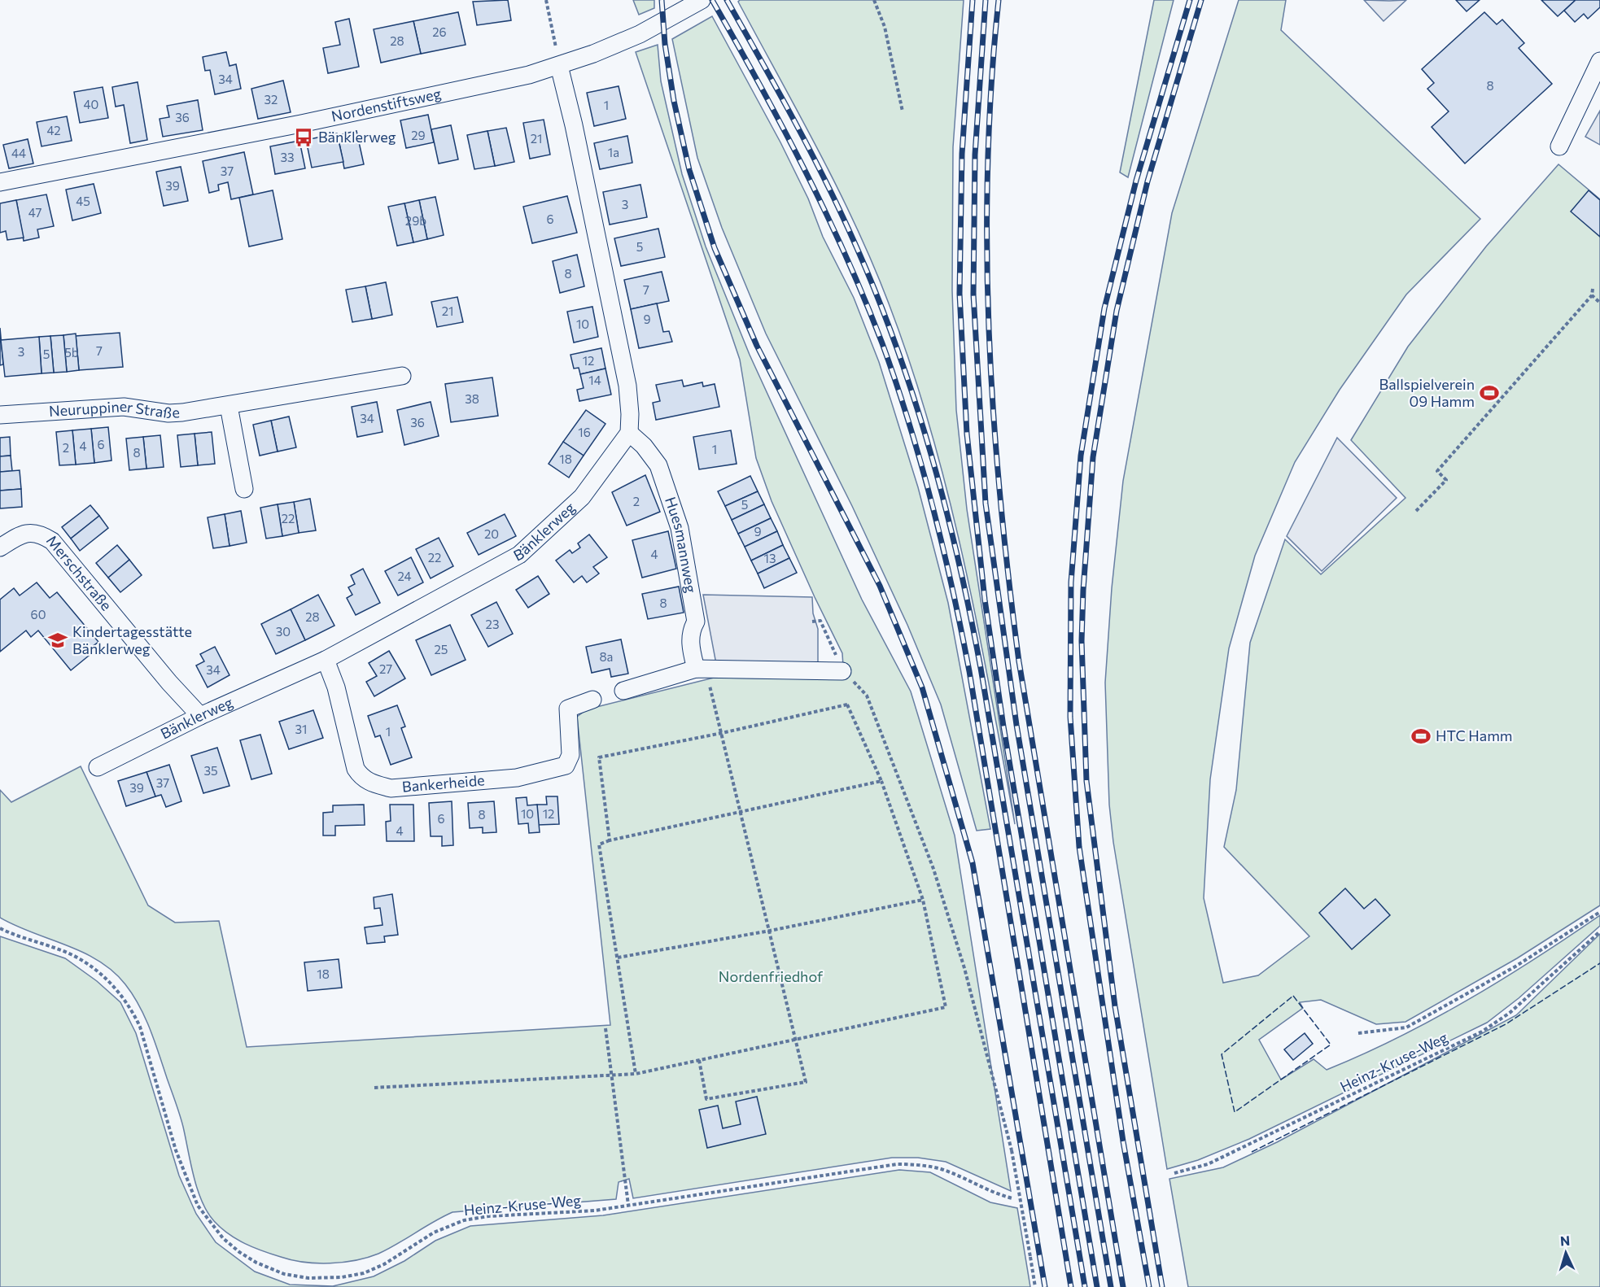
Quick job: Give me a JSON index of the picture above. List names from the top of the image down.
{
  "streets": {
    "street": [
      "Nordenstiftsweg",
      "Neuruppiner Straße",
      "Bänklerweg",
      "Huesmannweg",
      "Merschstraße",
      "Bankerheide"
    ],
    "path": ["Heinz-Kruse-Weg"]
  },
  "crossings": [
    ["Bänklerweg", "Huesmannweg"],
    ["Bänklerweg", "Merschstraße"],
    ["Bänklerweg", "Bankerheide"]
  ],
  "parks": ["Nordenfriedhof"],
  "places": {
    "bus stop": ["Bänklerweg"],
    "sports": ["Ballspielverein 09 Hamm", "HTC Hamm"],
    "school or university": ["Kindertagesstätte Bänklerweg"]
  },
  "house_numbers": [
    "26",
    "28",
    "34",
    "8",
    "32",
    "40",
    "1",
    "36",
    "42",
    "29",
    "21",
    "1a",
    "44",
    "33",
    "37",
    "39",
    "45",
    "3",
    "47",
    "6",
    "29b",
    "5",
    "8",
    "7",
    "21",
    "9",
    "10",
    "7",
    "3",
    "5b",
    "5",
    "12",
    "14",
    "38",
    "34",
    "36",
    "16",
    "6",
    "4",
    "2",
    "1",
    "8",
    "18",
    "2",
    "5",
    "22",
    "9",
    "20",
    "4",
    "22",
    "13",
    "24",
    "8",
    "60",
    "28",
    "23",
    "30",
    "25",
    "8a",
    "27",
    "34",
    "31",
    "1",
    "35",
    "37",
    "39",
    "10",
    "12",
    "8",
    "6",
    "4",
    "18"
  ],
  "north": "top"
}
